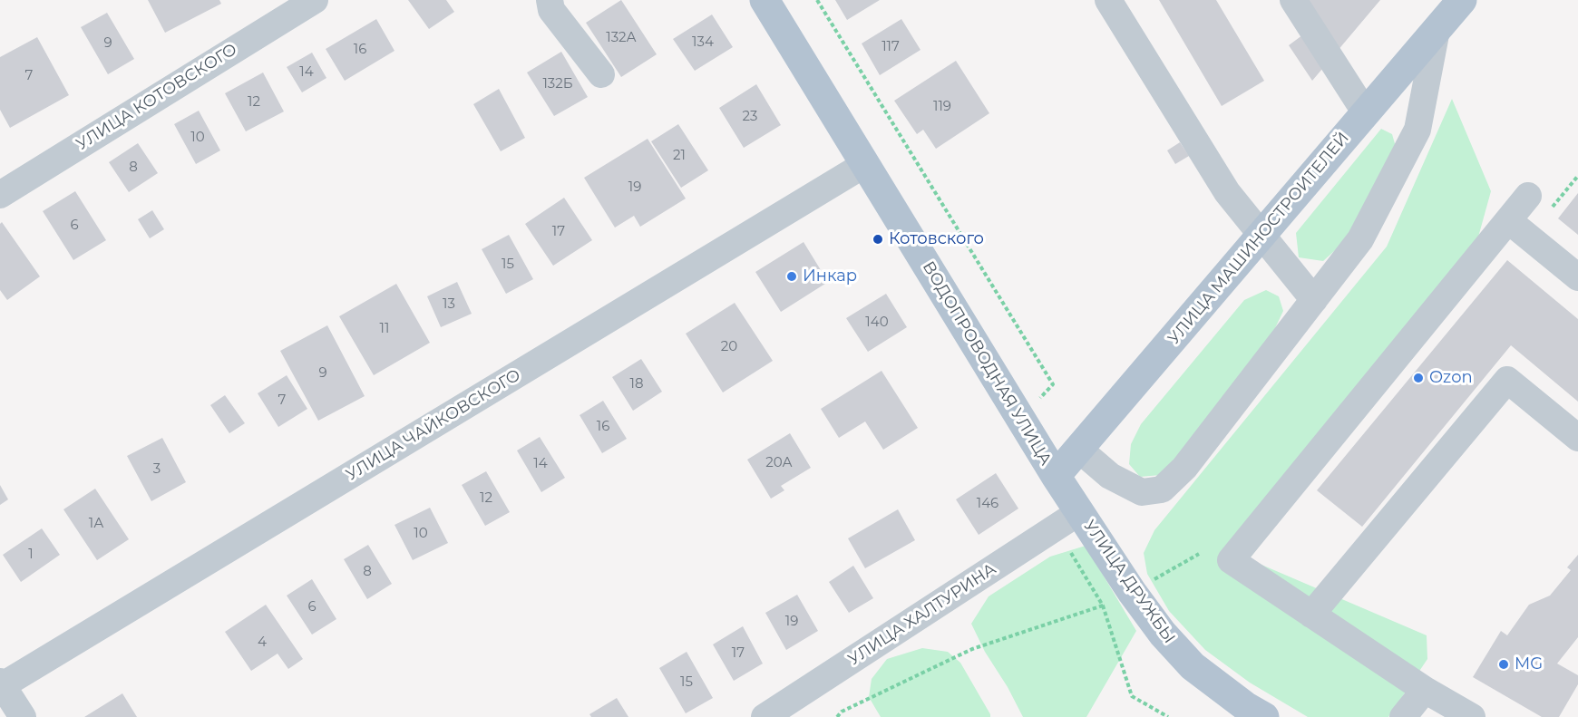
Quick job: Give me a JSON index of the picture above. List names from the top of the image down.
{
  "streets": {
    "main road": ["УЛИЦА МАШИНОСТРОИТЕЛЕЙ", "ВОДОПРОВОДНАЯ УЛИЦА", "УЛИЦА ДРУЖБЫ"],
    "street": ["УЛИЦА КОТОВСКОГО", "УЛИЦА ЧАЙКОВСКОГО", "УЛИЦА ХАЛТУРИНА"]
  },
  "crossings": [
    ["УЛИЦА МАШИНОСТРОИТЕЛЕЙ", "ВОДОПРОВОДНАЯ УЛИЦА"],
    ["УЛИЦА МАШИНОСТРОИТЕЛЕЙ", "УЛИЦА ДРУЖБЫ"],
    ["ВОДОПРОВОДНАЯ УЛИЦА", "УЛИЦА ЧАЙКОВСКОГО"],
    ["ВОДОПРОВОДНАЯ УЛИЦА", "УЛИЦА ДРУЖБЫ"],
    ["УЛИЦА ДРУЖБЫ", "УЛИЦА ХАЛТУРИНА"]
  ],
  "places": [
    "Котовского",
    "Инкар",
    "Ozon",
    "MG"
  ],
  "house_numbers": [
    "132А",
    "134",
    "9",
    "117",
    "16",
    "14",
    "7",
    "132Б",
    "12",
    "119",
    "23",
    "10",
    "21",
    "8",
    "19",
    "6",
    "17",
    "15",
    "13",
    "140",
    "11",
    "20",
    "9",
    "18",
    "7",
    "16",
    "20А",
    "14",
    "3",
    "12",
    "146",
    "1А",
    "10",
    "1",
    "8",
    "6",
    "19",
    "4",
    "17",
    "15"
  ]
}
